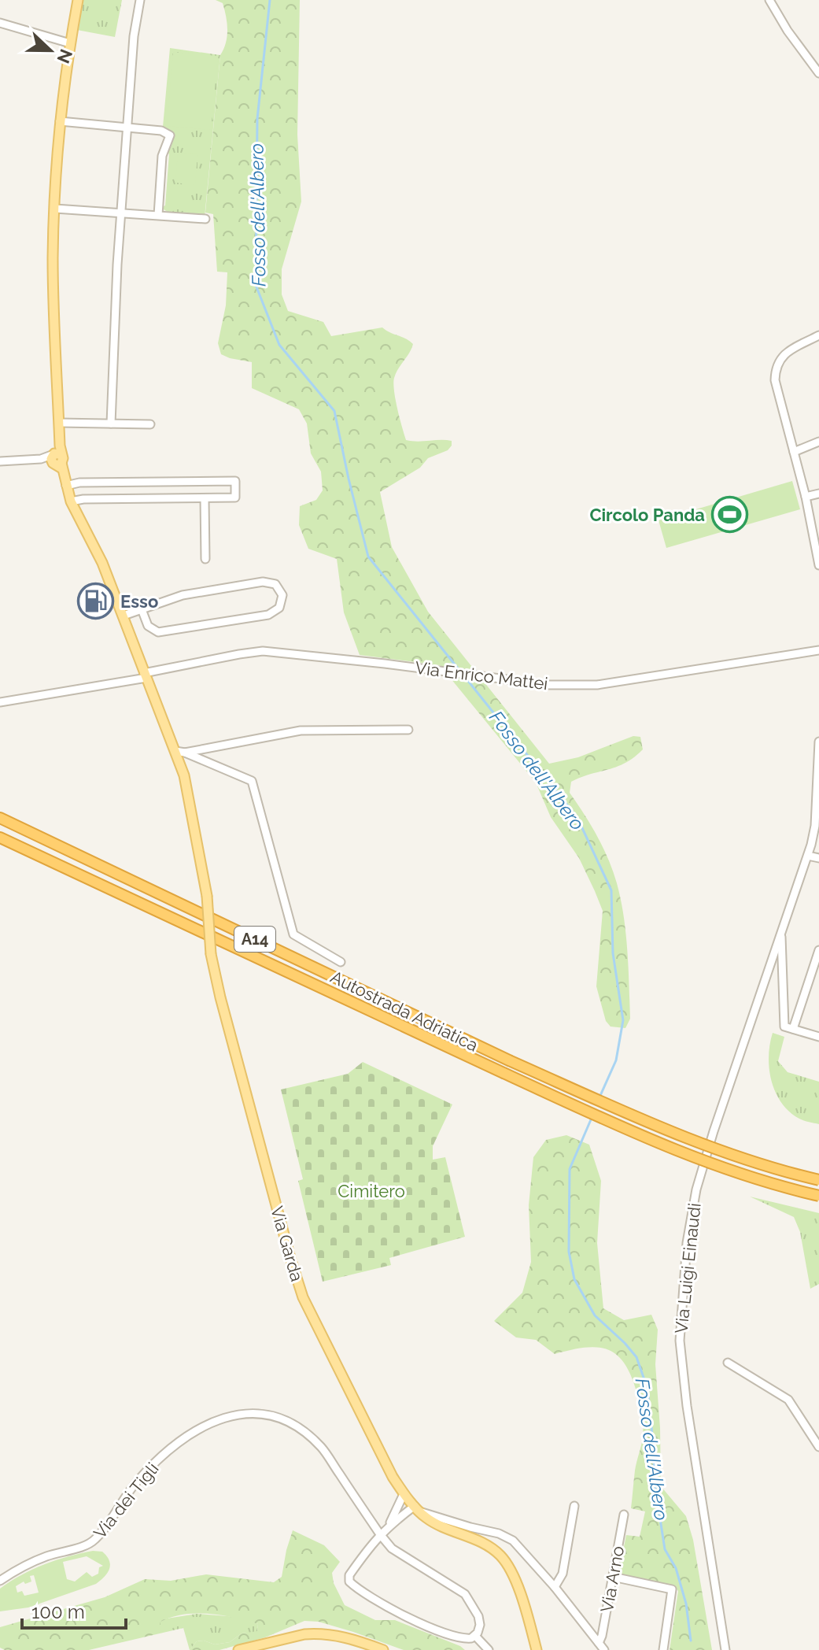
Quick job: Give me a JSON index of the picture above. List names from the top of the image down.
{
  "streets": {
    "highway": ["A14", "Autostrada Adriatica"],
    "main road": ["Via Garda"],
    "street": [
      "Via Enrico Mattei",
      "Via Luigi Einaudi",
      "Via dei Tigli",
      "Via Arno"
    ]
  },
  "crossings": [
    ["Via Enrico Mattei", "Via Garda"]
  ],
  "water": ["Fosso dell'Albero"],
  "parks": ["Cimitero"],
  "places": {
    "sports": ["Circolo Panda"],
    "fuel station": ["Esso"]
  },
  "scale_bar": "100 m",
  "north": "right"
}
